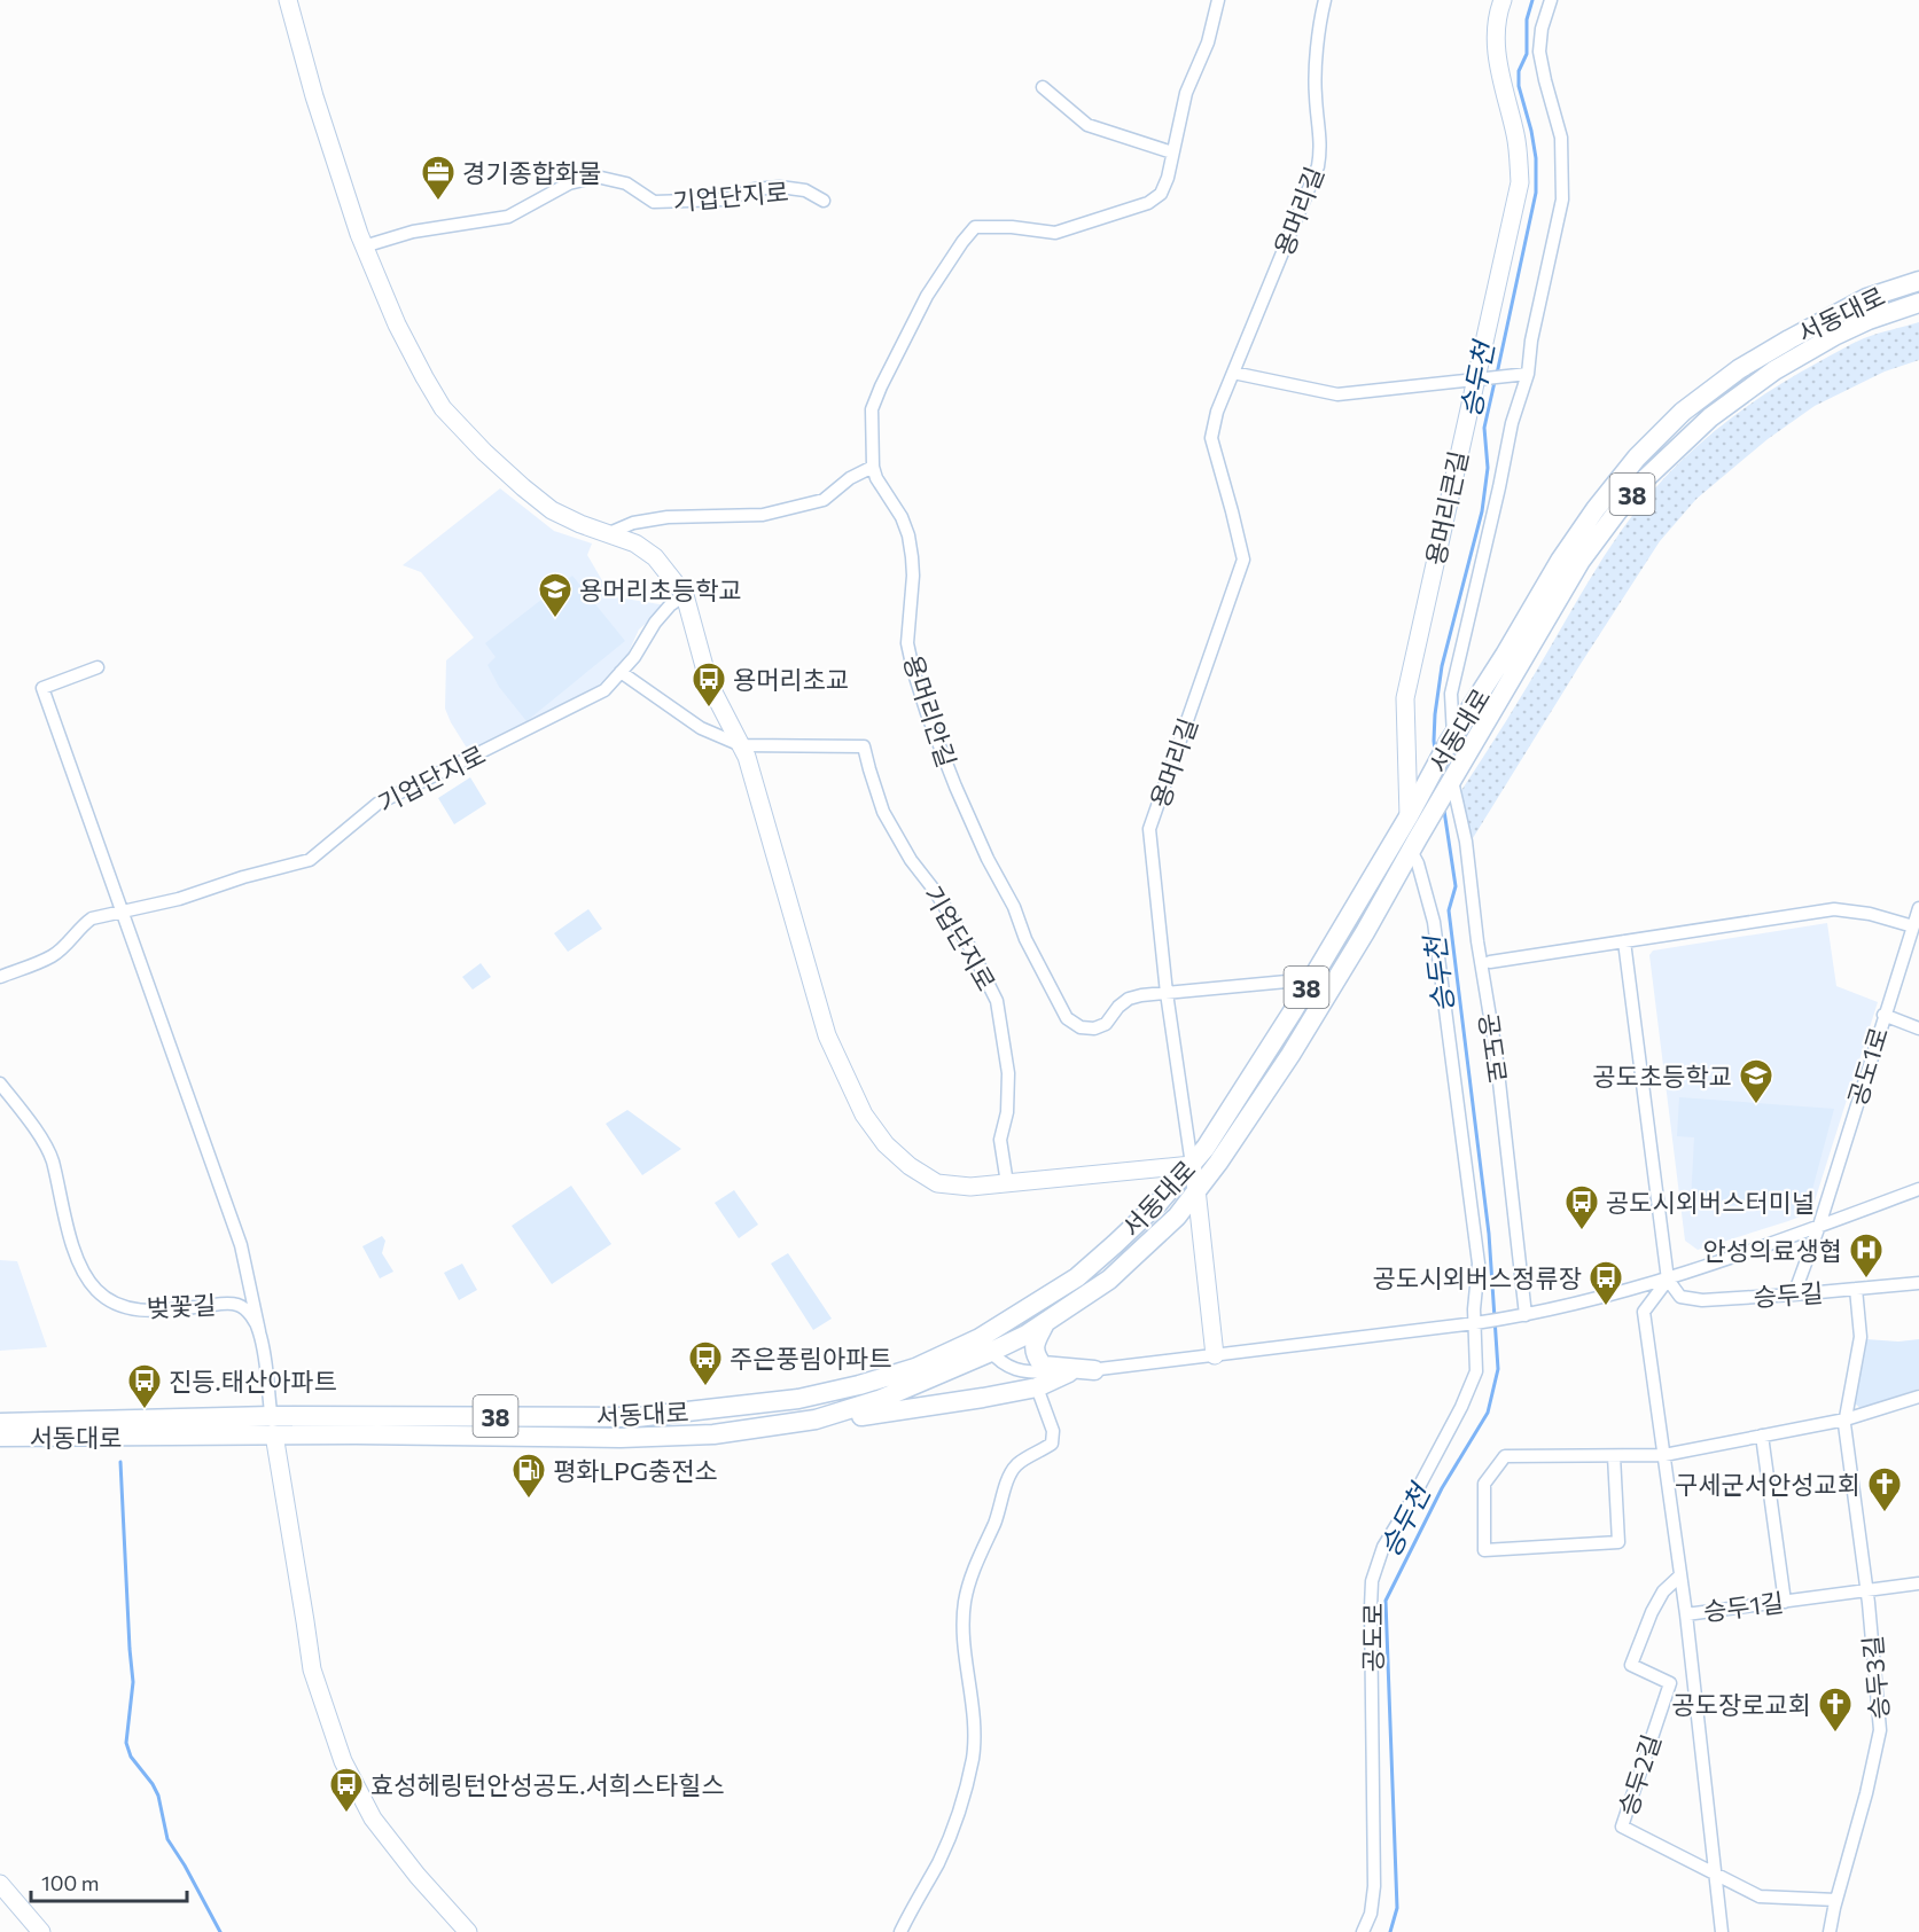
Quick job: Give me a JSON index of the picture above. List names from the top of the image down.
{
  "streets": {
    "main road": ["서동대로", "38"],
    "street": [
      "기업단지로",
      "용머리길",
      "용머리큰길",
      "용머리안길",
      "공도로",
      "공도1로",
      "승두길",
      "벚꽃길",
      "승두1길",
      "승두3길",
      "승두2길"
    ]
  },
  "crossings": [
    ["용머리길", "서동대로"],
    ["용머리길", "용머리안길"],
    ["서동대로", "용머리큰길"],
    ["서동대로", "용머리안길"],
    ["서동대로", "공도로"],
    ["서동대로", "벚꽃길"],
    ["승두길", "승두1길"],
    ["승두길", "승두3길"],
    ["승두1길", "승두3길"],
    ["승두1길", "승두2길"],
    ["승두3길", "승두2길"]
  ],
  "water": ["승두천"],
  "places": {
    "office": ["경기종합화물"],
    "school or university": ["용머리초등학교", "공도초등학교"],
    "bus stop": [
      "용머리초교",
      "공도시외버스터미널",
      "공도시외버스정류장",
      "주은풍림아파트",
      "진등.태산아파트",
      "효성헤링턴안성공도.서희스타힐스"
    ],
    "hospital": ["안성의료생협"],
    "fuel station": ["평화LPG충전소"],
    "church": ["구세군서안성교회", "공도장로교회"]
  },
  "scale_bar": "100 m"
}
